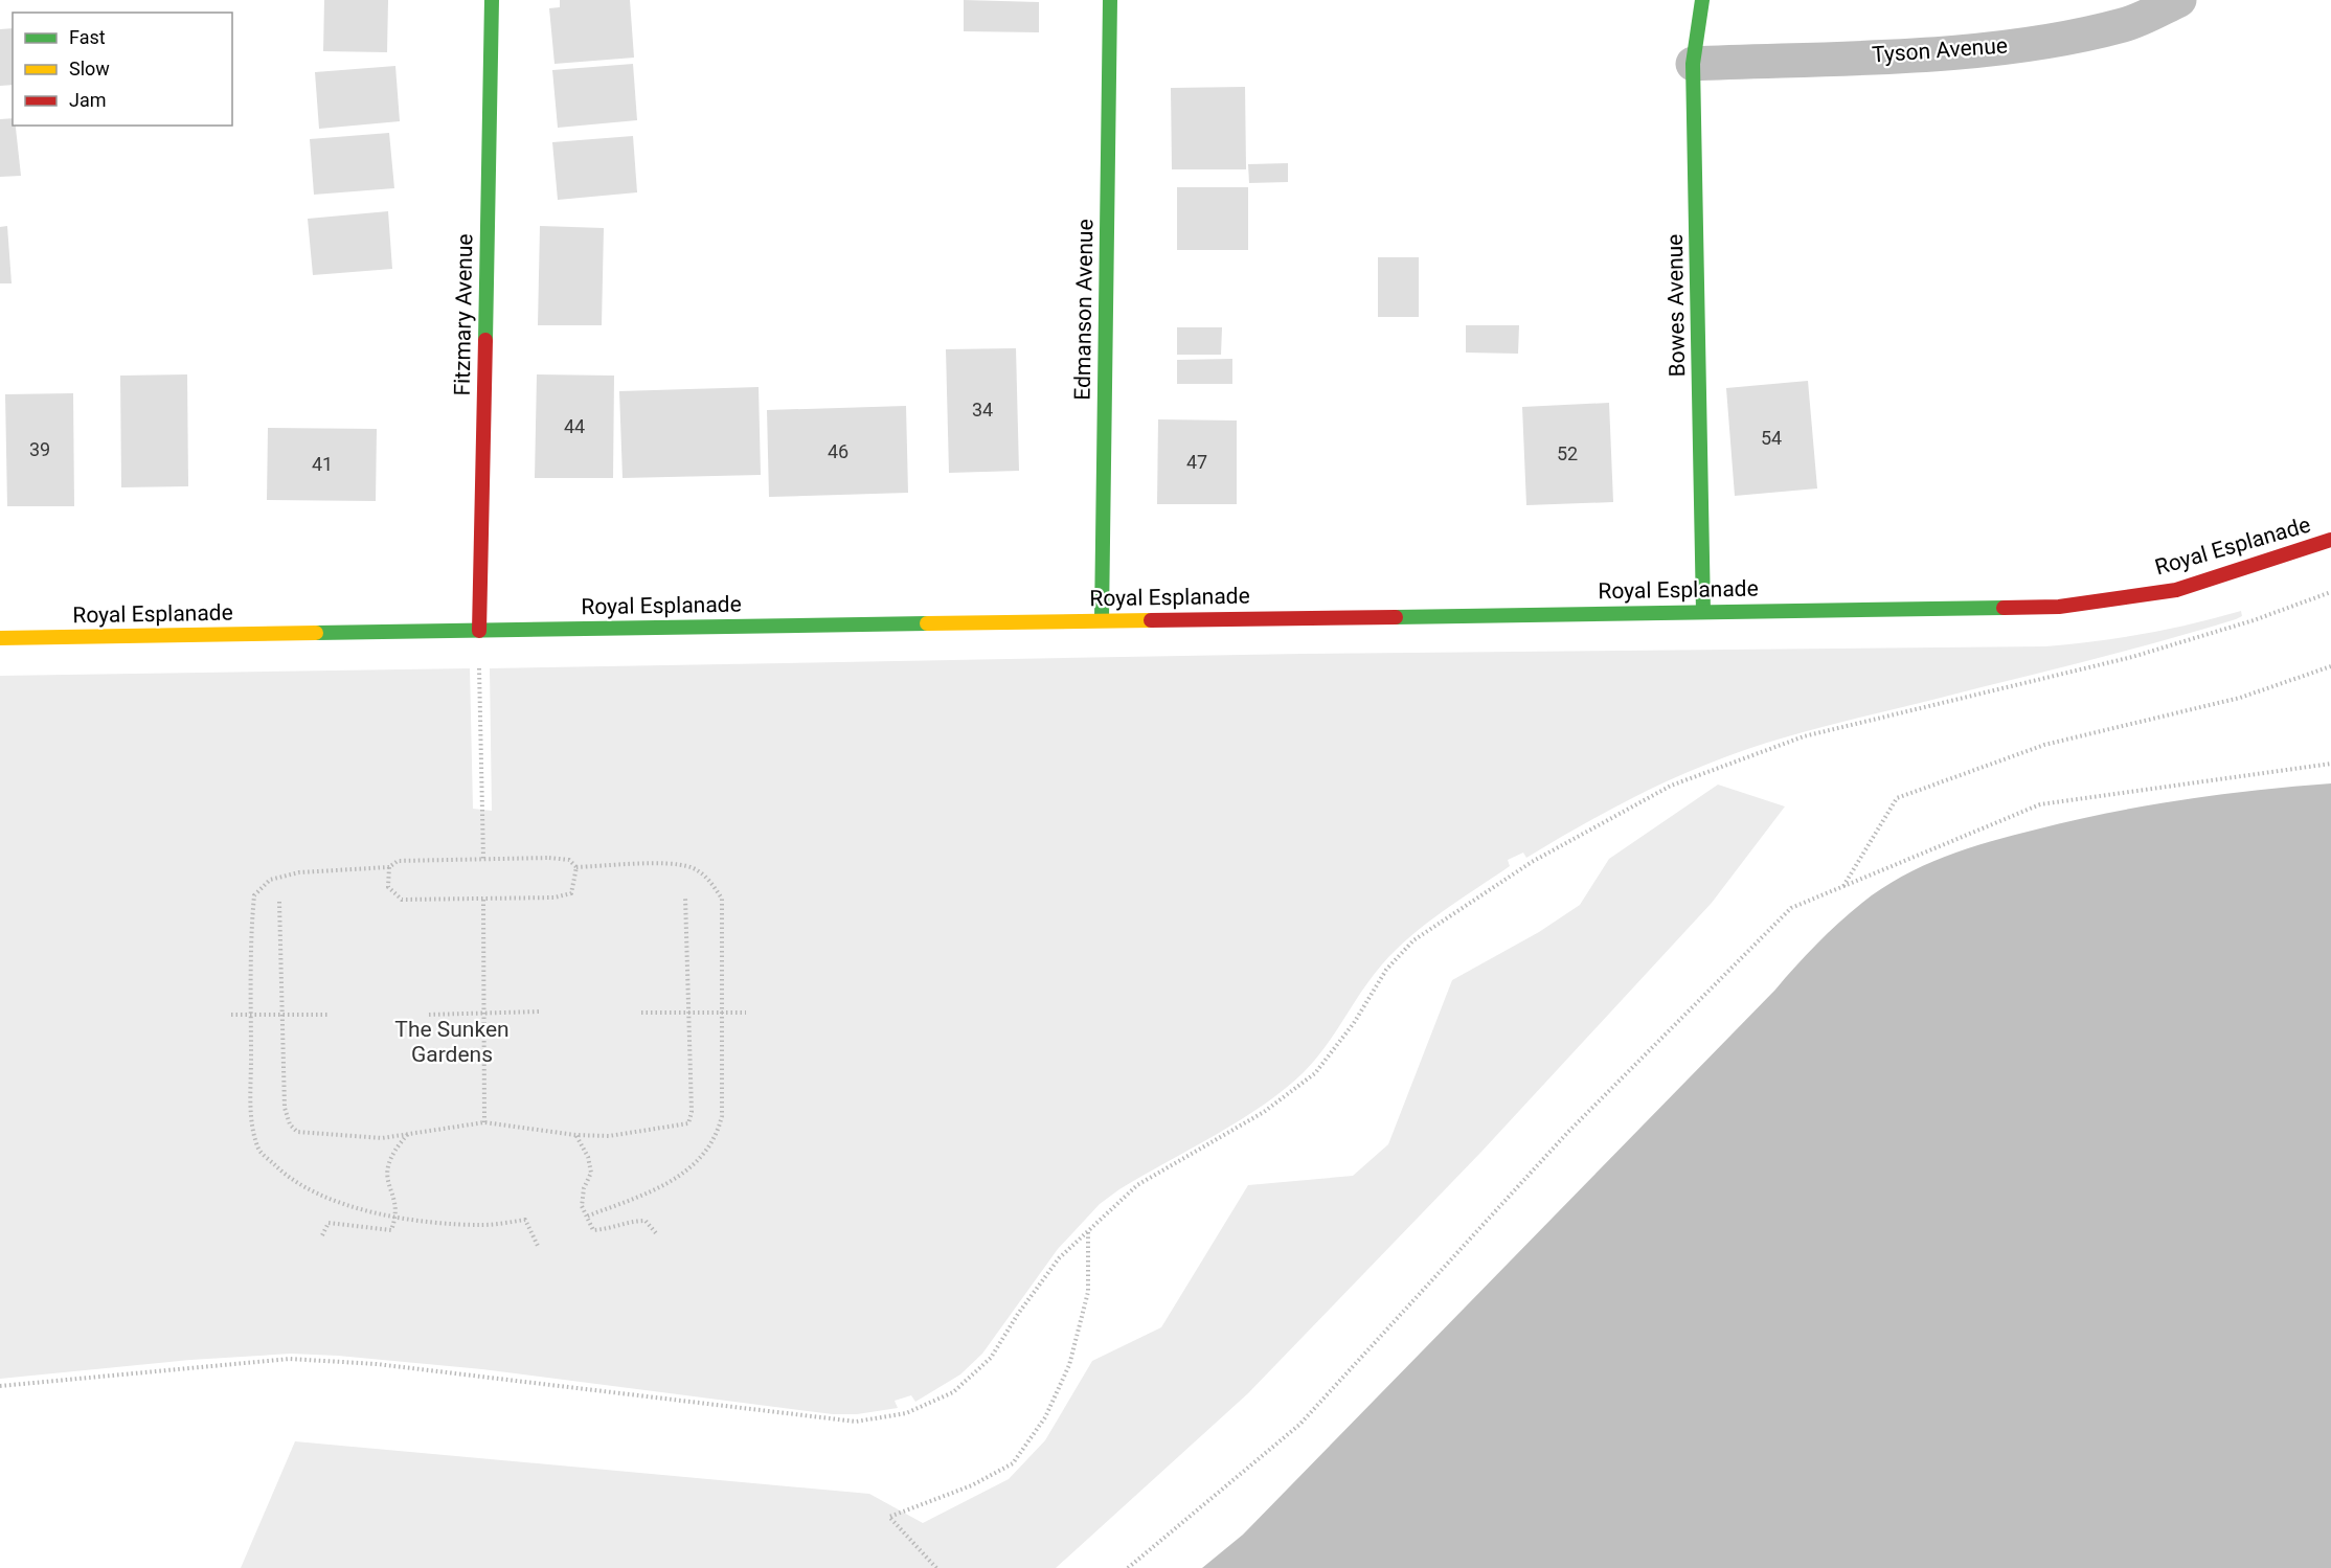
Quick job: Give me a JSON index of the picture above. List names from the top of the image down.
{
  "streets": {
    "street": [
      "Tyson Avenue",
      "Bowes Avenue",
      "Edmanson Avenue",
      "Fitzmary Avenue",
      "Royal Esplanade"
    ]
  },
  "crossings": [
    ["Tyson Avenue", "Bowes Avenue"],
    ["Bowes Avenue", "Royal Esplanade"],
    ["Edmanson Avenue", "Royal Esplanade"],
    ["Fitzmary Avenue", "Royal Esplanade"]
  ],
  "parks": ["The Sunken Gardens"],
  "house_numbers": [
    "34",
    "44",
    "54",
    "39",
    "46",
    "52",
    "47",
    "41"
  ],
  "legend": ["Fast", "Slow", "Jam"]
}
